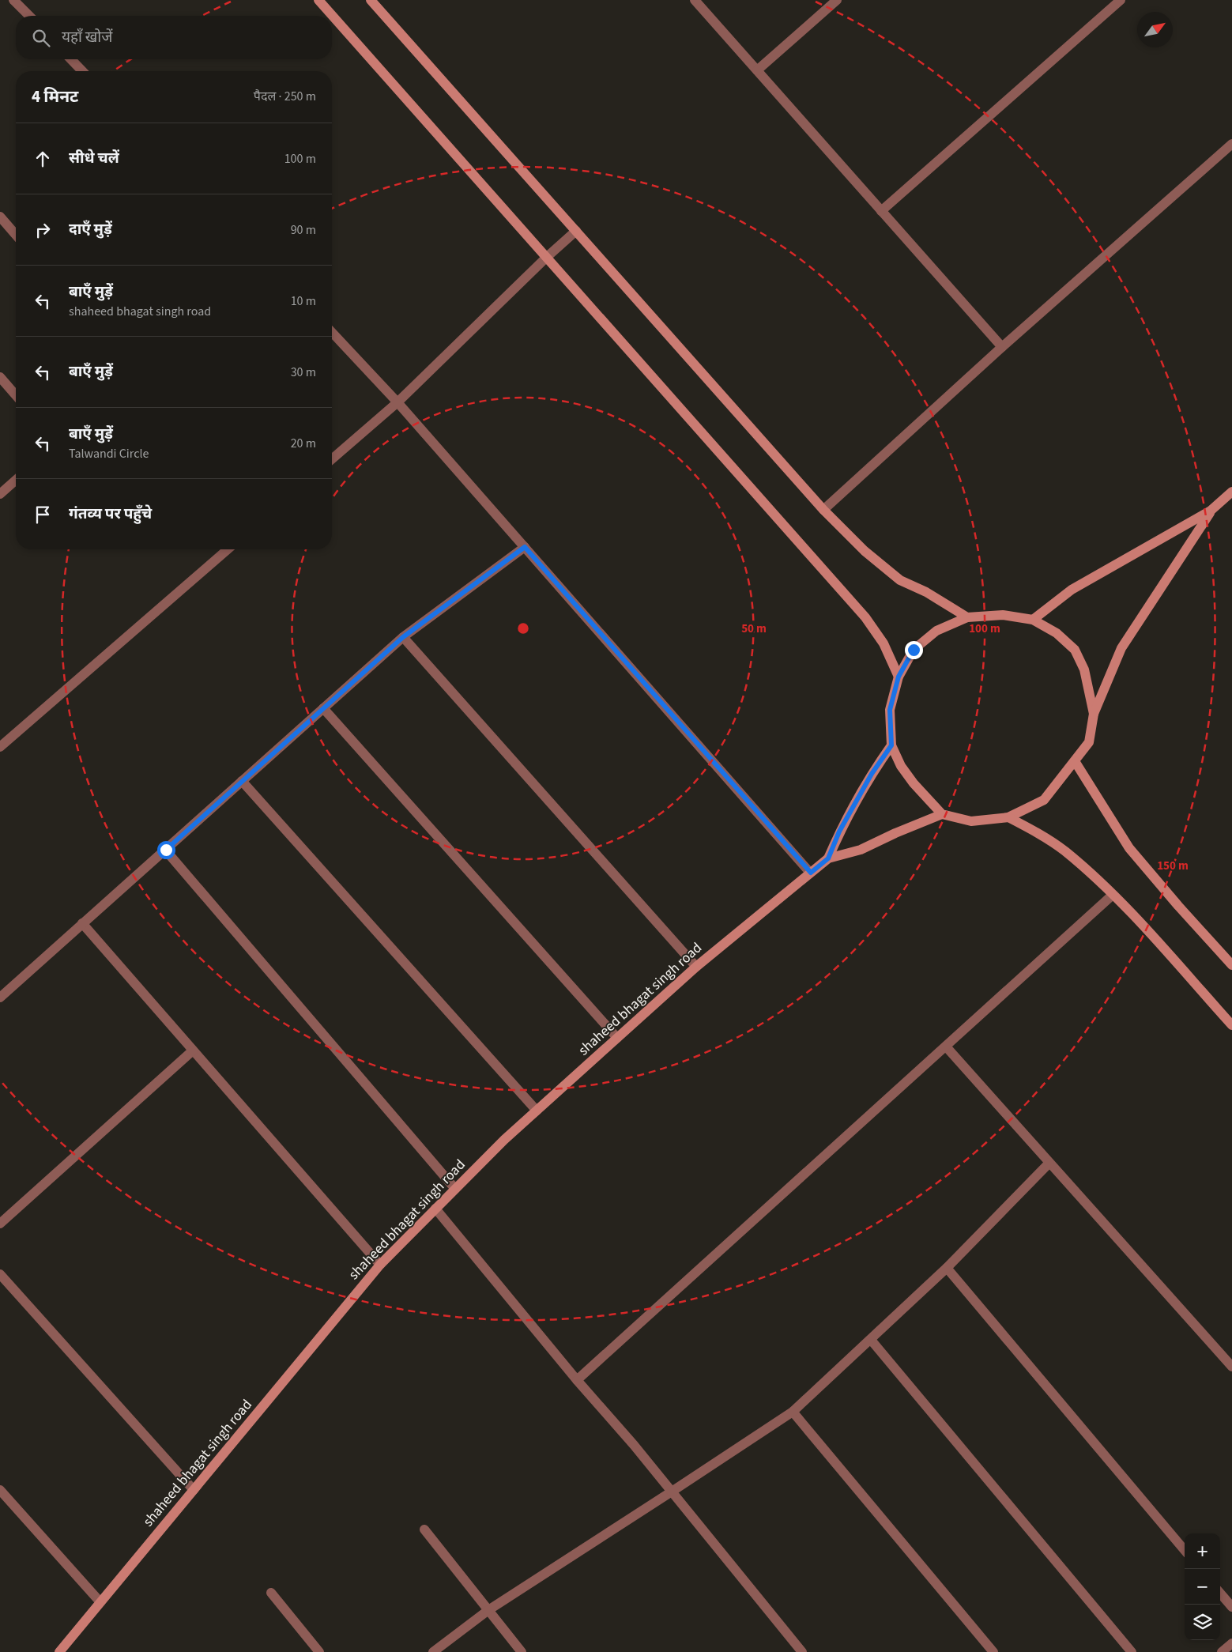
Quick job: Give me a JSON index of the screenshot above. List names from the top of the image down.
{
  "streets": {
    "street": ["shaheed bhagat singh road"]
  },
  "north": "top right",
  "page": {
    "search": "यहाँ खोजें",
    "heading": ["4 मिनट", "पैदल · 250 m"],
    "list": [
      ["सीधे चलें", "100 m"],
      ["दाएँ मुड़ें", "90 m"],
      ["बाएँ मुड़ें", "shaheed bhagat singh road", "10 m"],
      ["बाएँ मुड़ें", "30 m"],
      ["बाएँ मुड़ें", "Talwandi Circle", "20 m"],
      "गंतव्य पर पहुँचे"
    ],
    "map_buttons": ["+", "−"]
  },
  "rings": ["50 m", "100 m", "150 m"]
}
